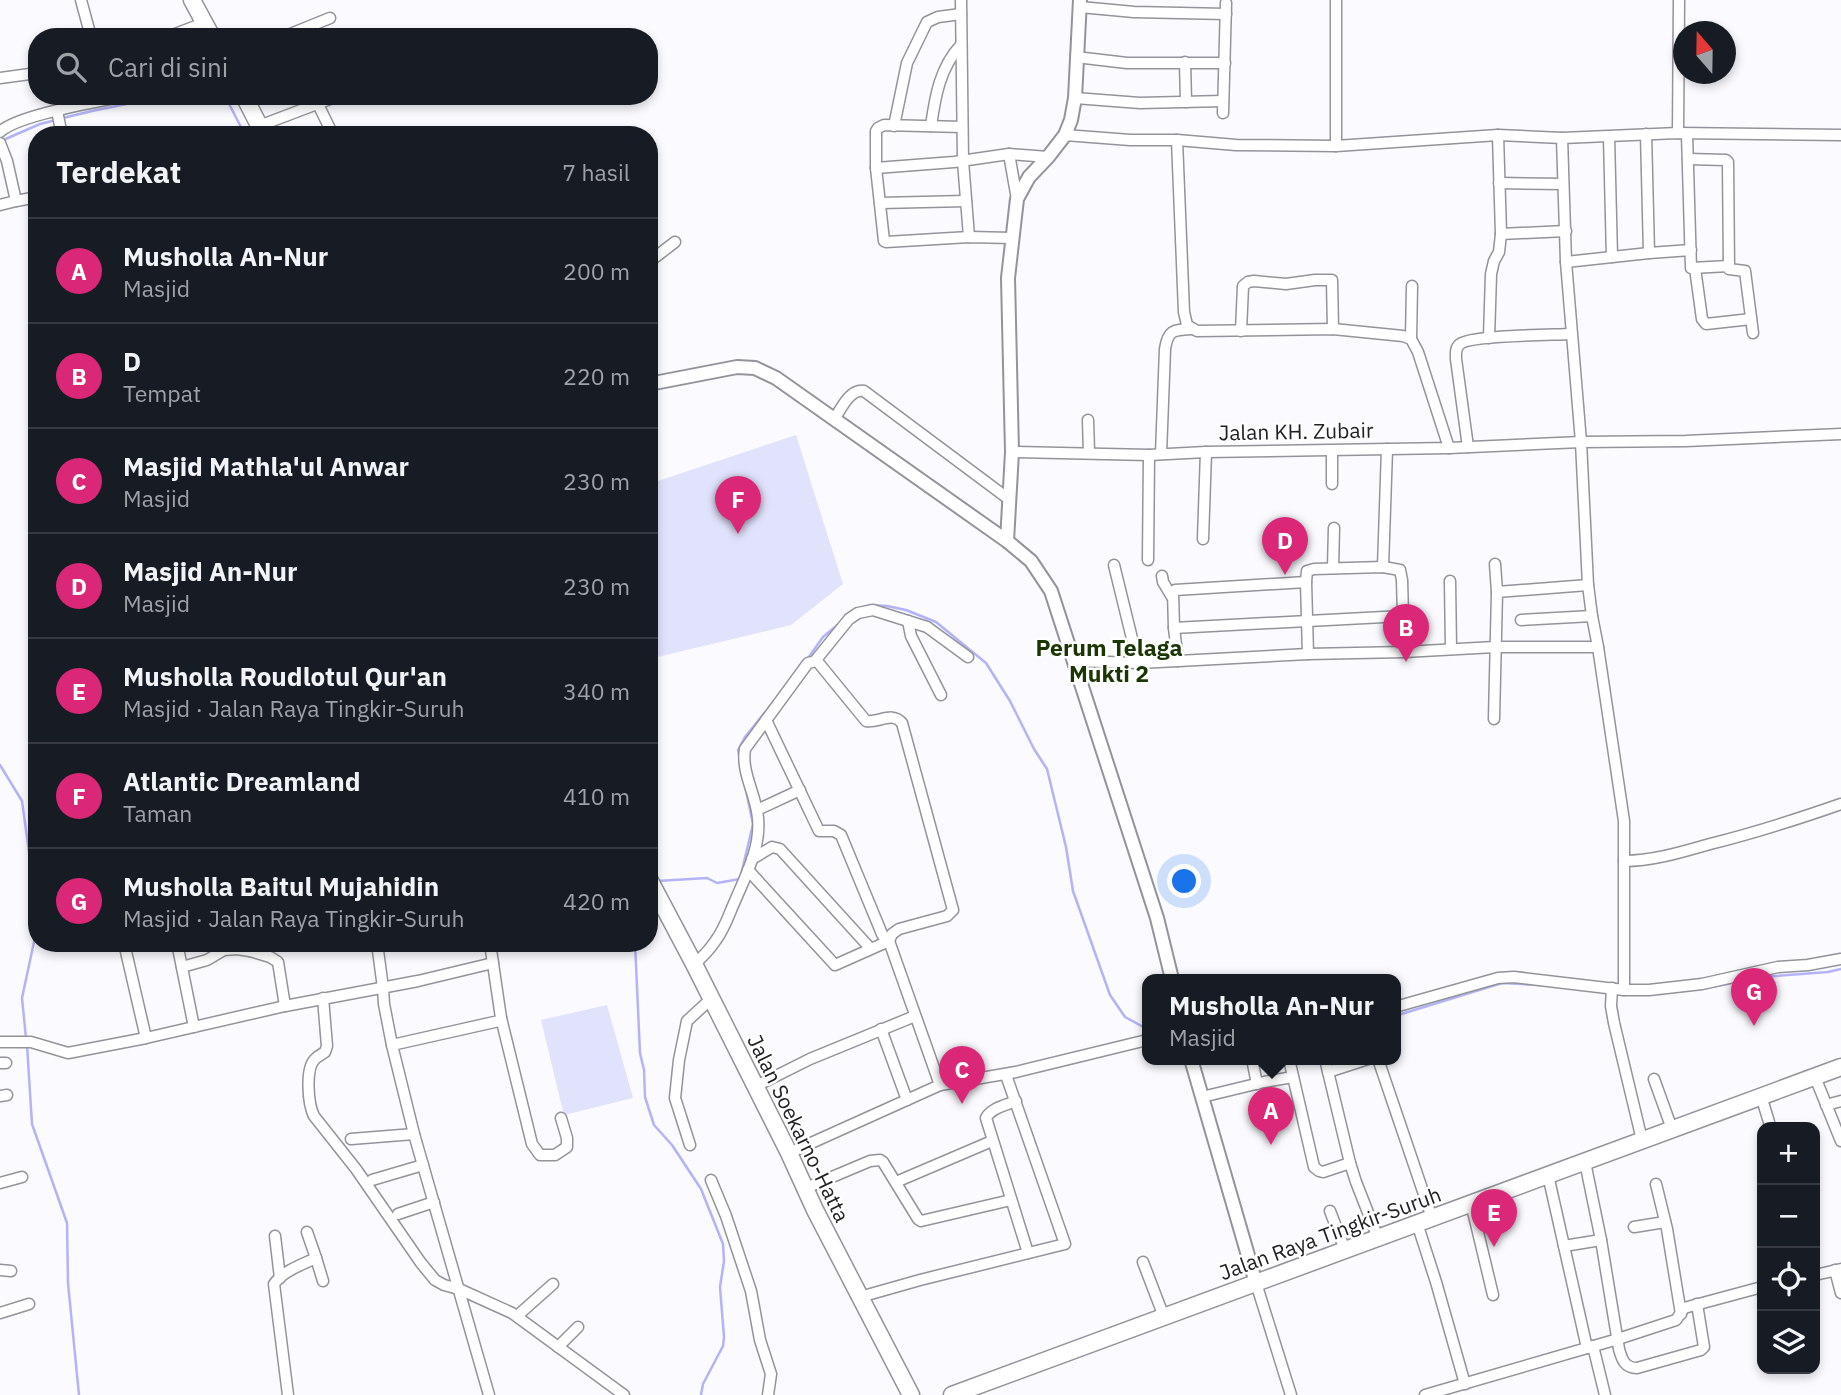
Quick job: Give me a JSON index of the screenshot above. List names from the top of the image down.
{
  "streets": {
    "main road": ["Jalan Soekarno-Hatta", "Jalan Raya Tingkir-Suruh"],
    "street": ["Jalan KH. Zubair"]
  },
  "districts": ["Perum Telaga Mukti 2"],
  "north": "top",
  "page": {
    "search": "Cari di sini",
    "heading": ["Terdekat", "7 hasil"],
    "list": [
      {
        "mark": "A",
        "name": "Musholla An-Nur",
        "note": "Masjid",
        "value": "200 m"
      },
      {
        "mark": "B",
        "name": "D",
        "note": "Tempat",
        "value": "220 m"
      },
      {
        "mark": "C",
        "name": "Masjid Mathla'ul Anwar",
        "note": "Masjid",
        "value": "230 m"
      },
      {
        "mark": "D",
        "name": "Masjid An-Nur",
        "note": "Masjid",
        "value": "230 m"
      },
      {
        "mark": "E",
        "name": "Musholla Roudlotul Qur'an",
        "note": "Masjid · Jalan Raya Tingkir-Suruh",
        "value": "340 m"
      },
      {
        "mark": "F",
        "name": "Atlantic Dreamland",
        "note": "Taman",
        "value": "410 m"
      },
      {
        "mark": "G",
        "name": "Musholla Baitul Mujahidin",
        "note": "Masjid · Jalan Raya Tingkir-Suruh",
        "value": "420 m"
      }
    ],
    "pins": [
      "F",
      "D",
      "B",
      "G",
      "C",
      "A",
      "E"
    ],
    "popup": ["Musholla An-Nur", "Masjid"],
    "map_buttons": ["+", "−"]
  }
}
